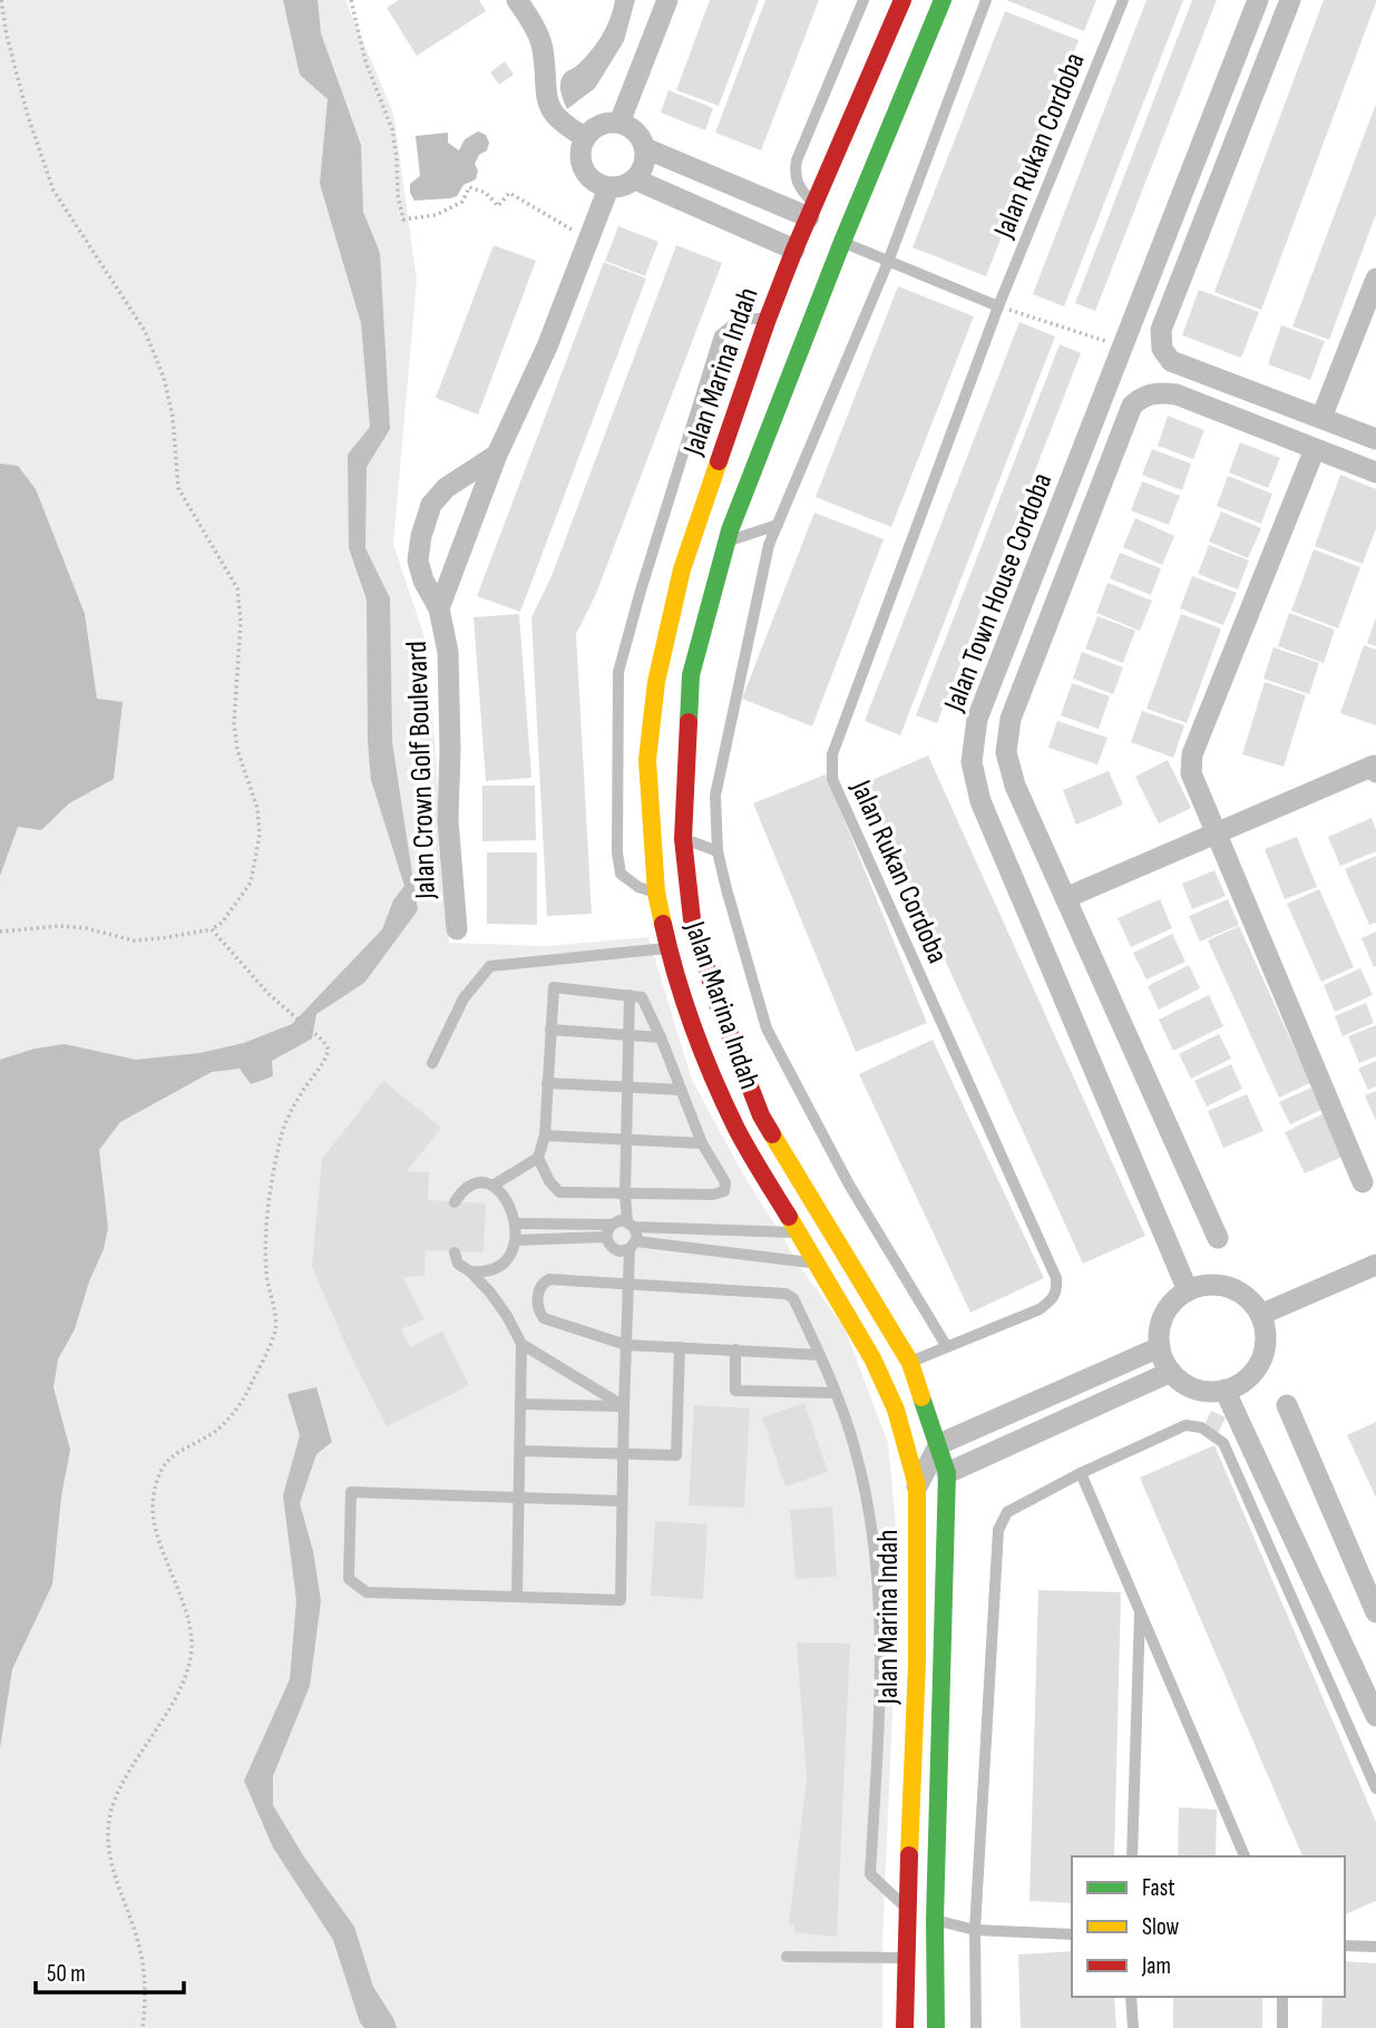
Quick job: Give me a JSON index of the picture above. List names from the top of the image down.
{
  "streets": {
    "main road": ["Jalan Marina Indah"],
    "street": ["Jalan Town House Cordoba", "Jalan Crown Golf Boulevard"],
    "lane": ["Jalan Rukan Cordoba"]
  },
  "crossings": [
    ["Jalan Rukan Cordoba", "Jalan Marina Indah"]
  ],
  "legend": ["Fast", "Slow", "Jam"],
  "scale_bar": "50 m"
}
